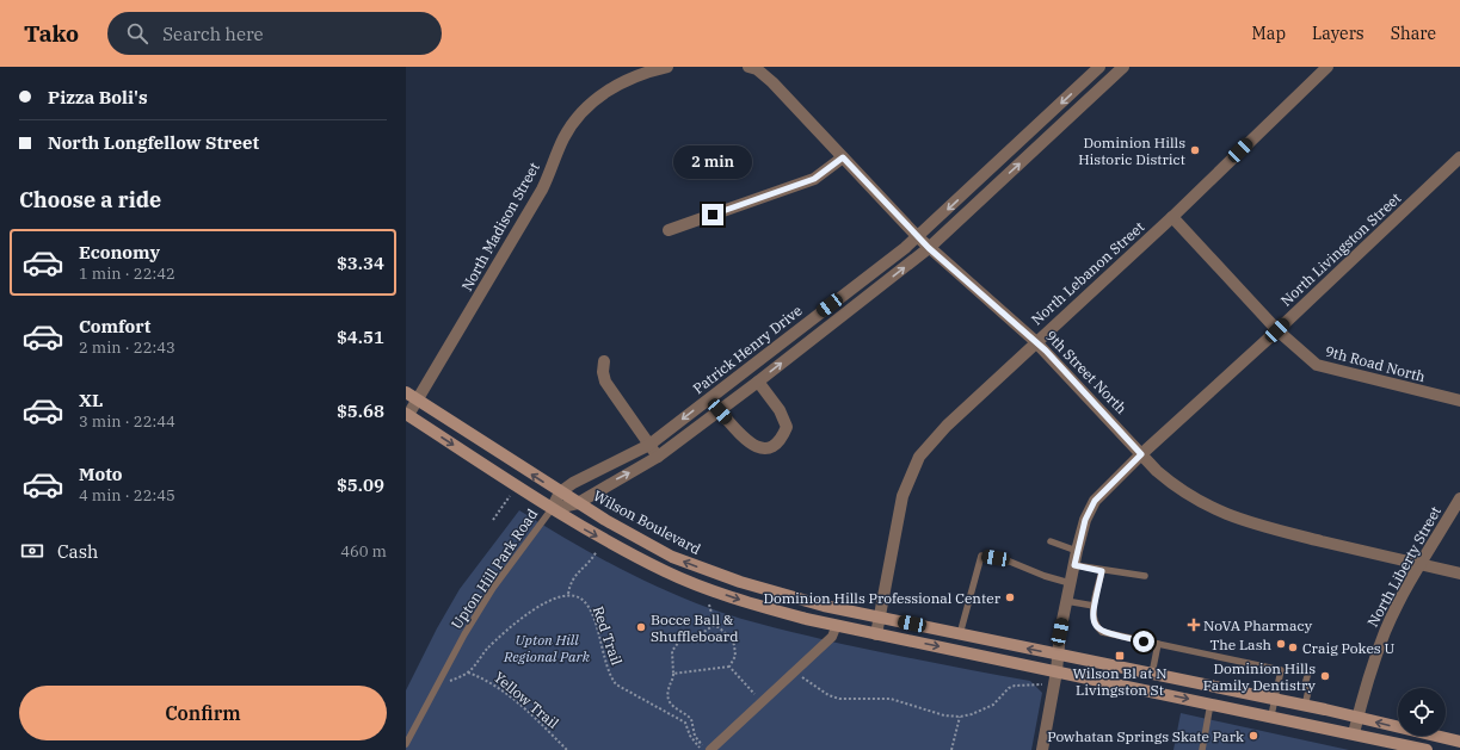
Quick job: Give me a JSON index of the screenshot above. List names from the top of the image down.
{
  "streets": {
    "main road": ["Wilson Boulevard"],
    "street": [
      "North Madison Street",
      "North Livingston Street",
      "North Lebanon Street",
      "Patrick Henry Drive",
      "9th Road North",
      "9th Street North",
      "North Liberty Street"
    ],
    "lane": ["Upton Hill Park Road"],
    "path": ["Red Trail", "Yellow Trail"]
  },
  "crossings": [
    ["North Madison Street", "Wilson Boulevard"],
    ["North Livingston Street", "9th Road North"],
    ["North Livingston Street", "9th Street North"],
    ["North Livingston Street", "Wilson Boulevard"],
    ["North Lebanon Street", "9th Road North"],
    ["North Lebanon Street", "9th Street North"],
    ["North Lebanon Street", "Wilson Boulevard"],
    ["Patrick Henry Drive", "9th Street North"],
    ["Patrick Henry Drive", "Wilson Boulevard"],
    ["Patrick Henry Drive", "Upton Hill Park Road"],
    ["9th Street North", "North Liberty Street"],
    ["Wilson Boulevard", "North Liberty Street"]
  ],
  "parks": ["Upton Hill Regional Park"],
  "places": {
    "other": [
      "Dominion Hills Historic District",
      "Dominion Hills Professional Center",
      "Bocce Ball & Shuffleboard",
      "The Lash",
      "Craig Pokes U",
      "Dominion Hills Family Dentistry",
      "Powhatan Springs Skate Park"
    ],
    "health": ["NoVA Pharmacy"],
    "transit": ["Wilson Bl at N Livingston St"]
  },
  "page": {
    "header": "Tako",
    "search": "Search here",
    "nav": ["Map", "Layers", "Share"],
    "banner": ["Pizza Boli's", "North Longfellow Street"],
    "bubble": "2 min",
    "heading": "Choose a ride",
    "list": [
      {
        "name": "Economy",
        "note": "1 min · 22:42",
        "value": "$3.34"
      },
      {
        "name": "Comfort",
        "note": "2 min · 22:43",
        "value": "$4.51"
      },
      {
        "name": "XL",
        "note": "3 min · 22:44",
        "value": "$5.68"
      },
      {
        "name": "Moto",
        "note": "4 min · 22:45",
        "value": "$5.09"
      }
    ],
    "pay": ["Cash", "460 m"],
    "buttons": "Confirm"
  }
}
